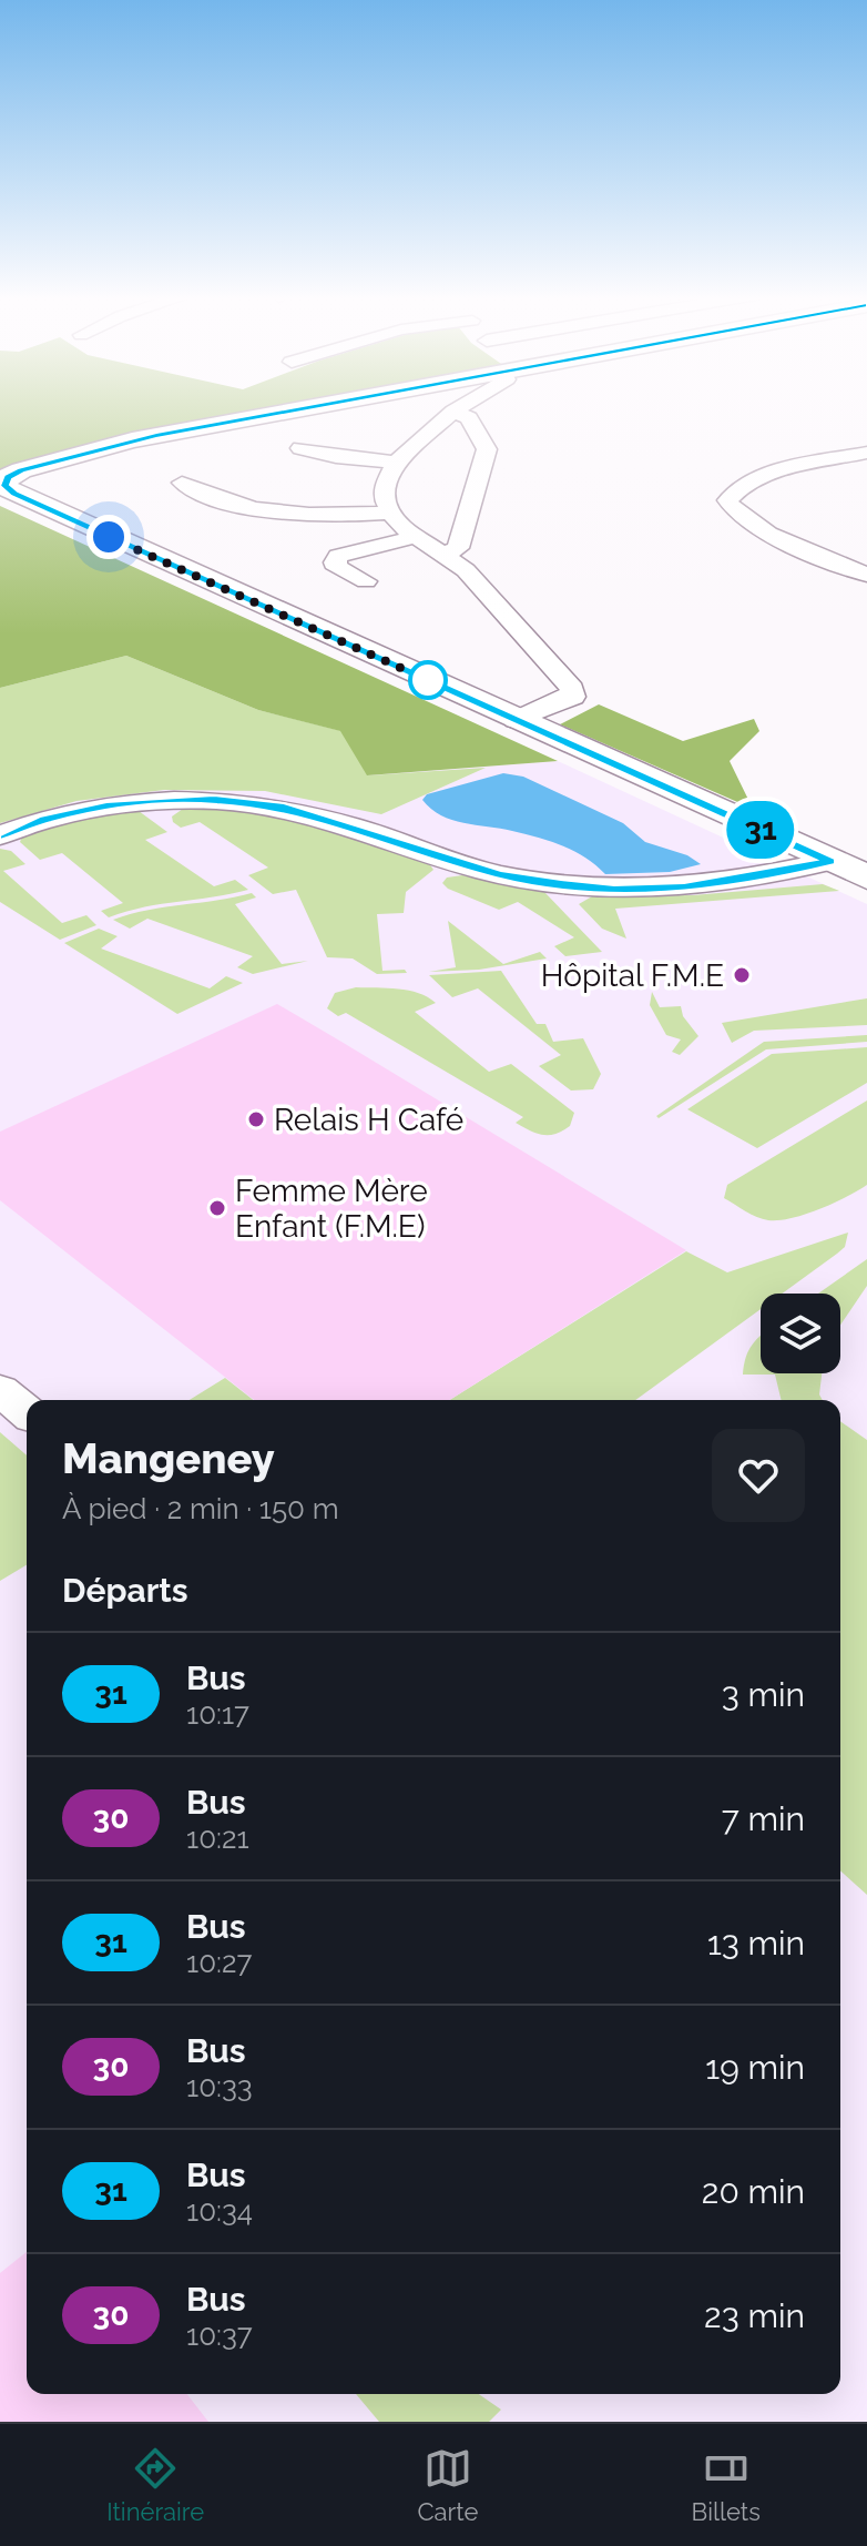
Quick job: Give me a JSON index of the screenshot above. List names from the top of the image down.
{
  "places": ["Hôpital F.M.E", "Relais H Café", "Femme Mère Enfant (F.M.E)"],
  "lines": ["bus line 31"],
  "page": {
    "on_map": "31",
    "heading": [
      ["Mangeney", "À pied · 2 min · 150 m"],
      "Départs"
    ],
    "list": [
      {
        "mark": "31",
        "name": "Bus",
        "note": "10:17",
        "value": "3 min"
      },
      {
        "mark": "30",
        "name": "Bus",
        "note": "10:21",
        "value": "7 min"
      },
      {
        "mark": "31",
        "name": "Bus",
        "note": "10:27",
        "value": "13 min"
      },
      {
        "mark": "30",
        "name": "Bus",
        "note": "10:33",
        "value": "19 min"
      },
      {
        "mark": "31",
        "name": "Bus",
        "note": "10:34",
        "value": "20 min"
      },
      {
        "mark": "30",
        "name": "Bus",
        "note": "10:37",
        "value": "23 min"
      }
    ],
    "tabs": ["Itinéraire", "Carte", "Billets"]
  }
}
